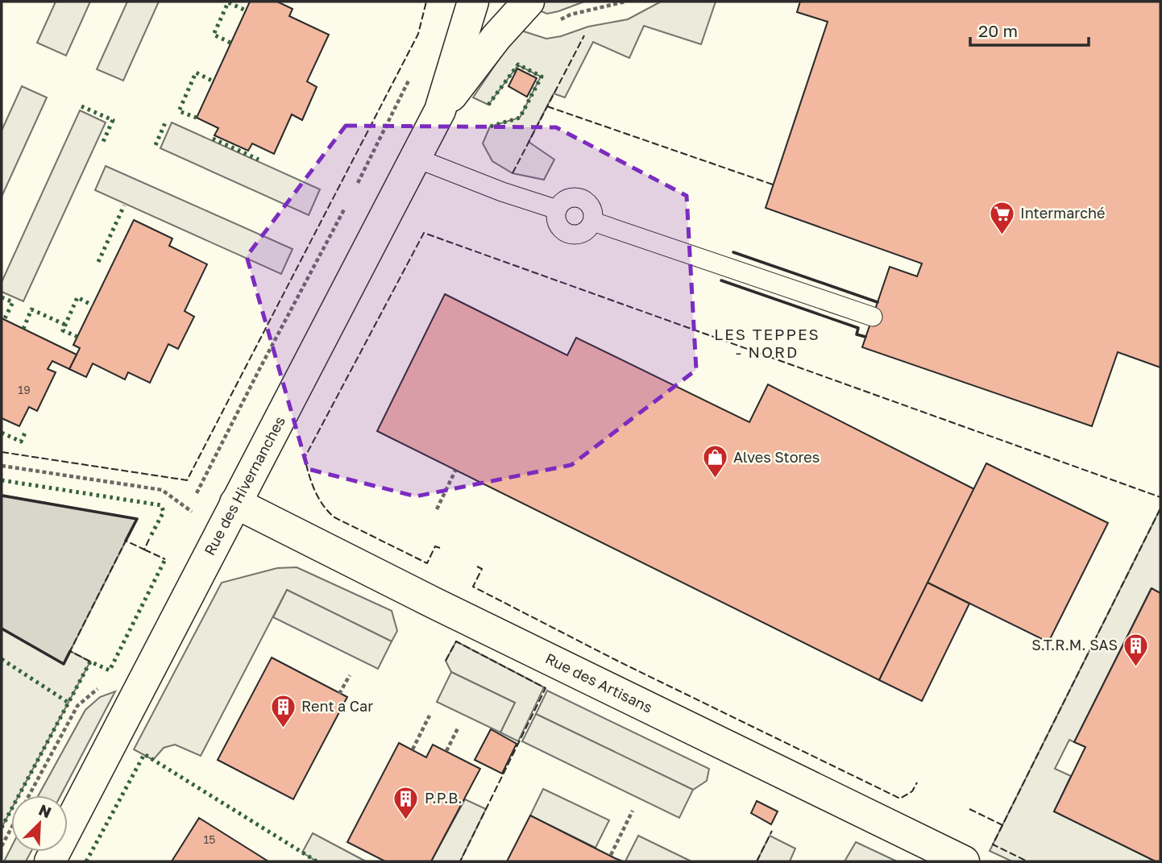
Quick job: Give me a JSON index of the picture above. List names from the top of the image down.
{
  "streets": {
    "street": ["Rue des Hivernanches", "Rue des Artisans"]
  },
  "crossings": [
    ["Rue des Hivernanches", "Rue des Artisans"]
  ],
  "districts": ["LES TEPPES - NORD"],
  "places": {
    "supermarket": ["Intermarché"],
    "shop": ["Alves Stores"],
    "building": ["S.T.R.M. SAS", "Rent a Car", "P.P.B."]
  },
  "house_numbers": ["19", "15"],
  "scale_bar": "20 m",
  "north": "top right"
}
